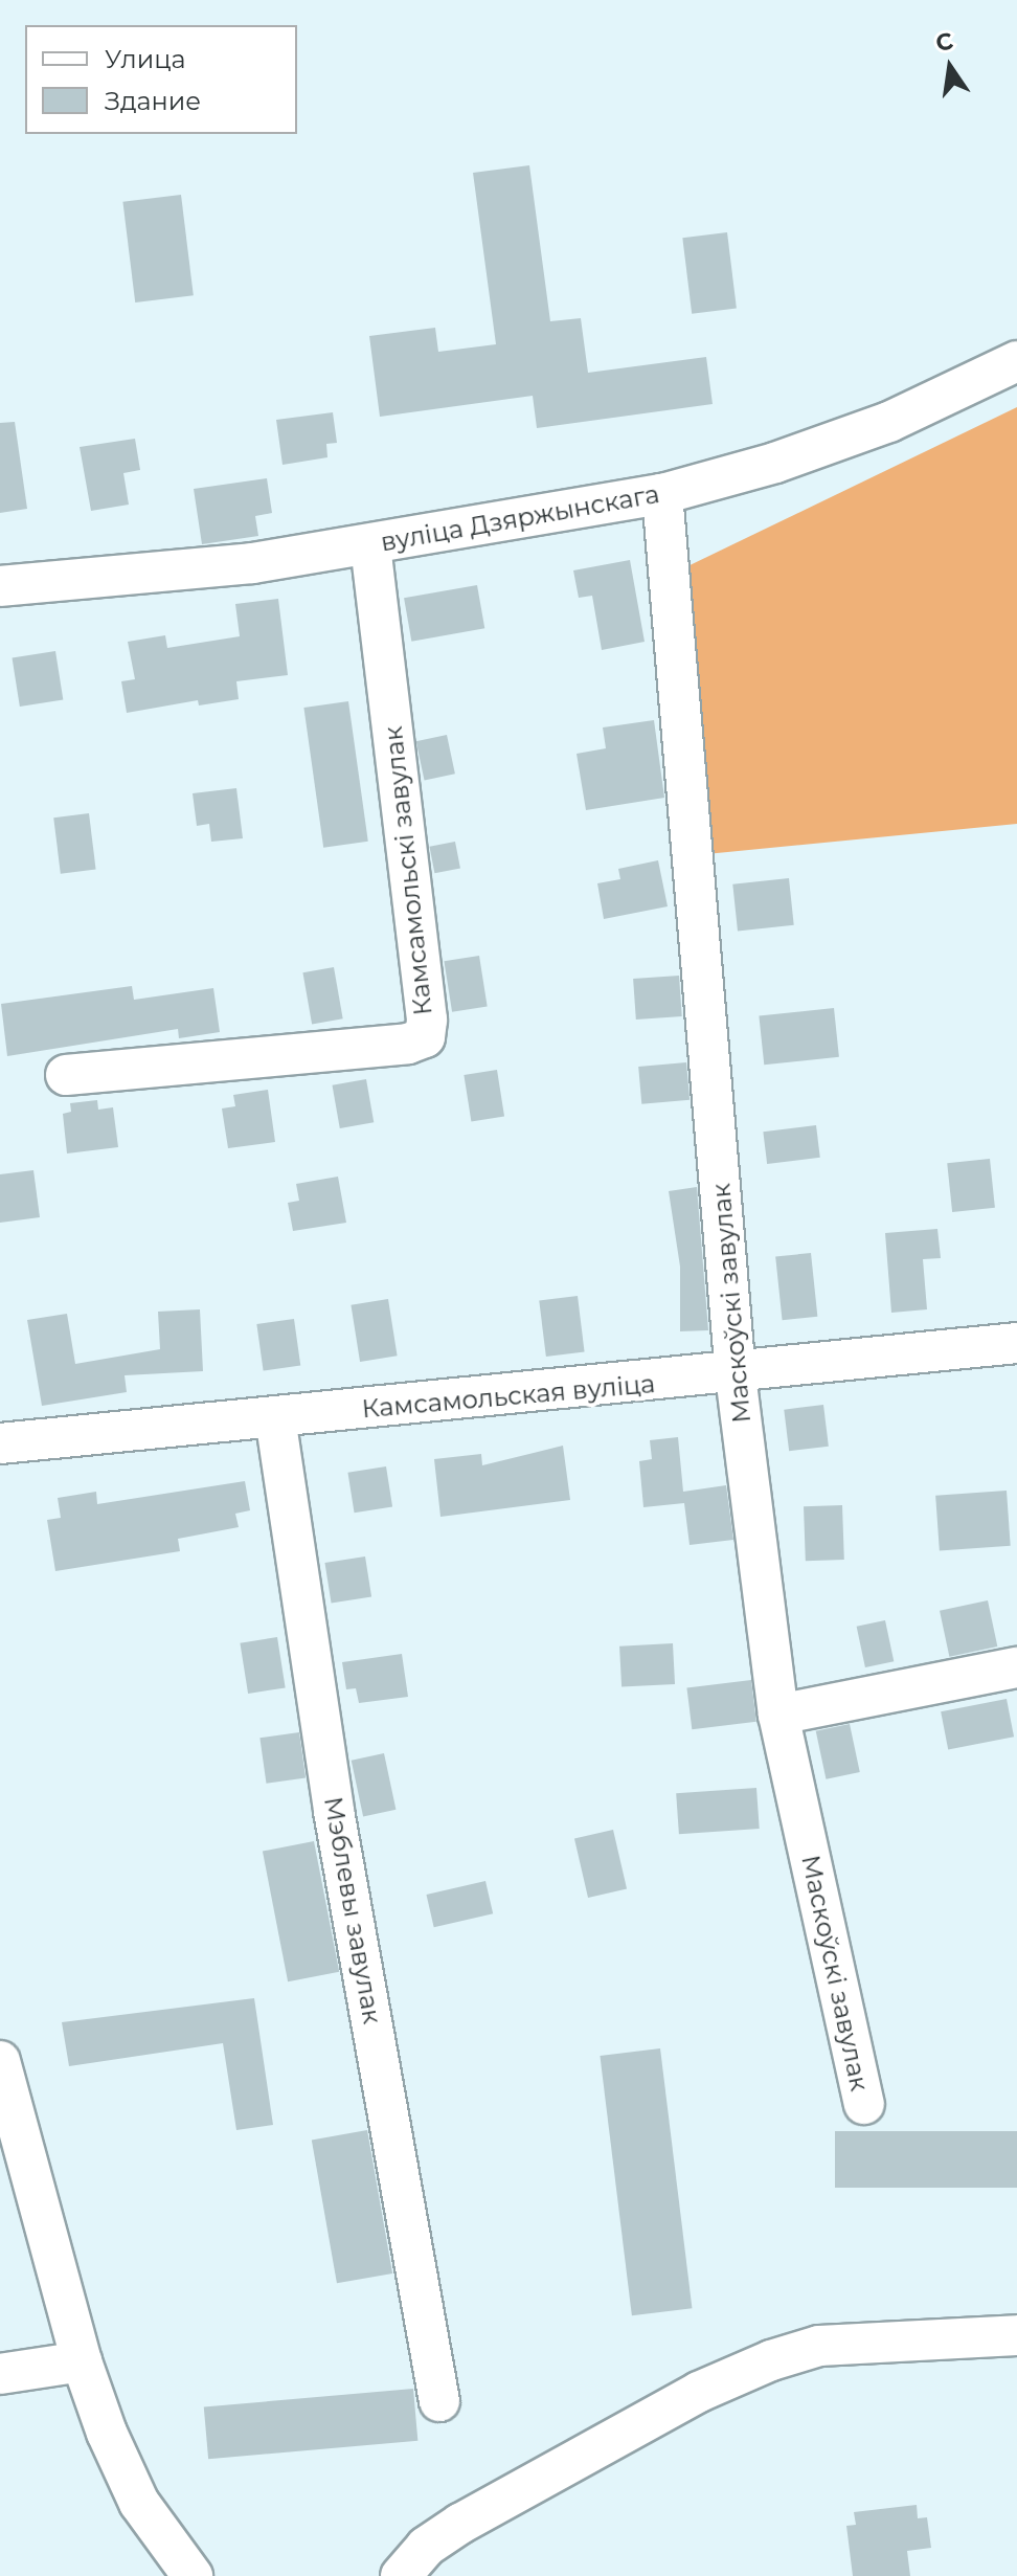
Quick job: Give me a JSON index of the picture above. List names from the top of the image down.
{
  "streets": {
    "street": [
      "вуліца Дзяржынскага",
      "Камсамольскі завулак",
      "Маскоўскі завулак",
      "Камсамольская вуліца",
      "Мэблевы завулак"
    ]
  },
  "crossings": [
    ["вуліца Дзяржынскага", "Камсамольскі завулак"],
    ["вуліца Дзяржынскага", "Маскоўскі завулак"],
    ["Маскоўскі завулак", "Камсамольская вуліца"],
    ["Камсамольская вуліца", "Мэблевы завулак"]
  ],
  "legend": ["Улица", "Здание"],
  "north": "top"
}
